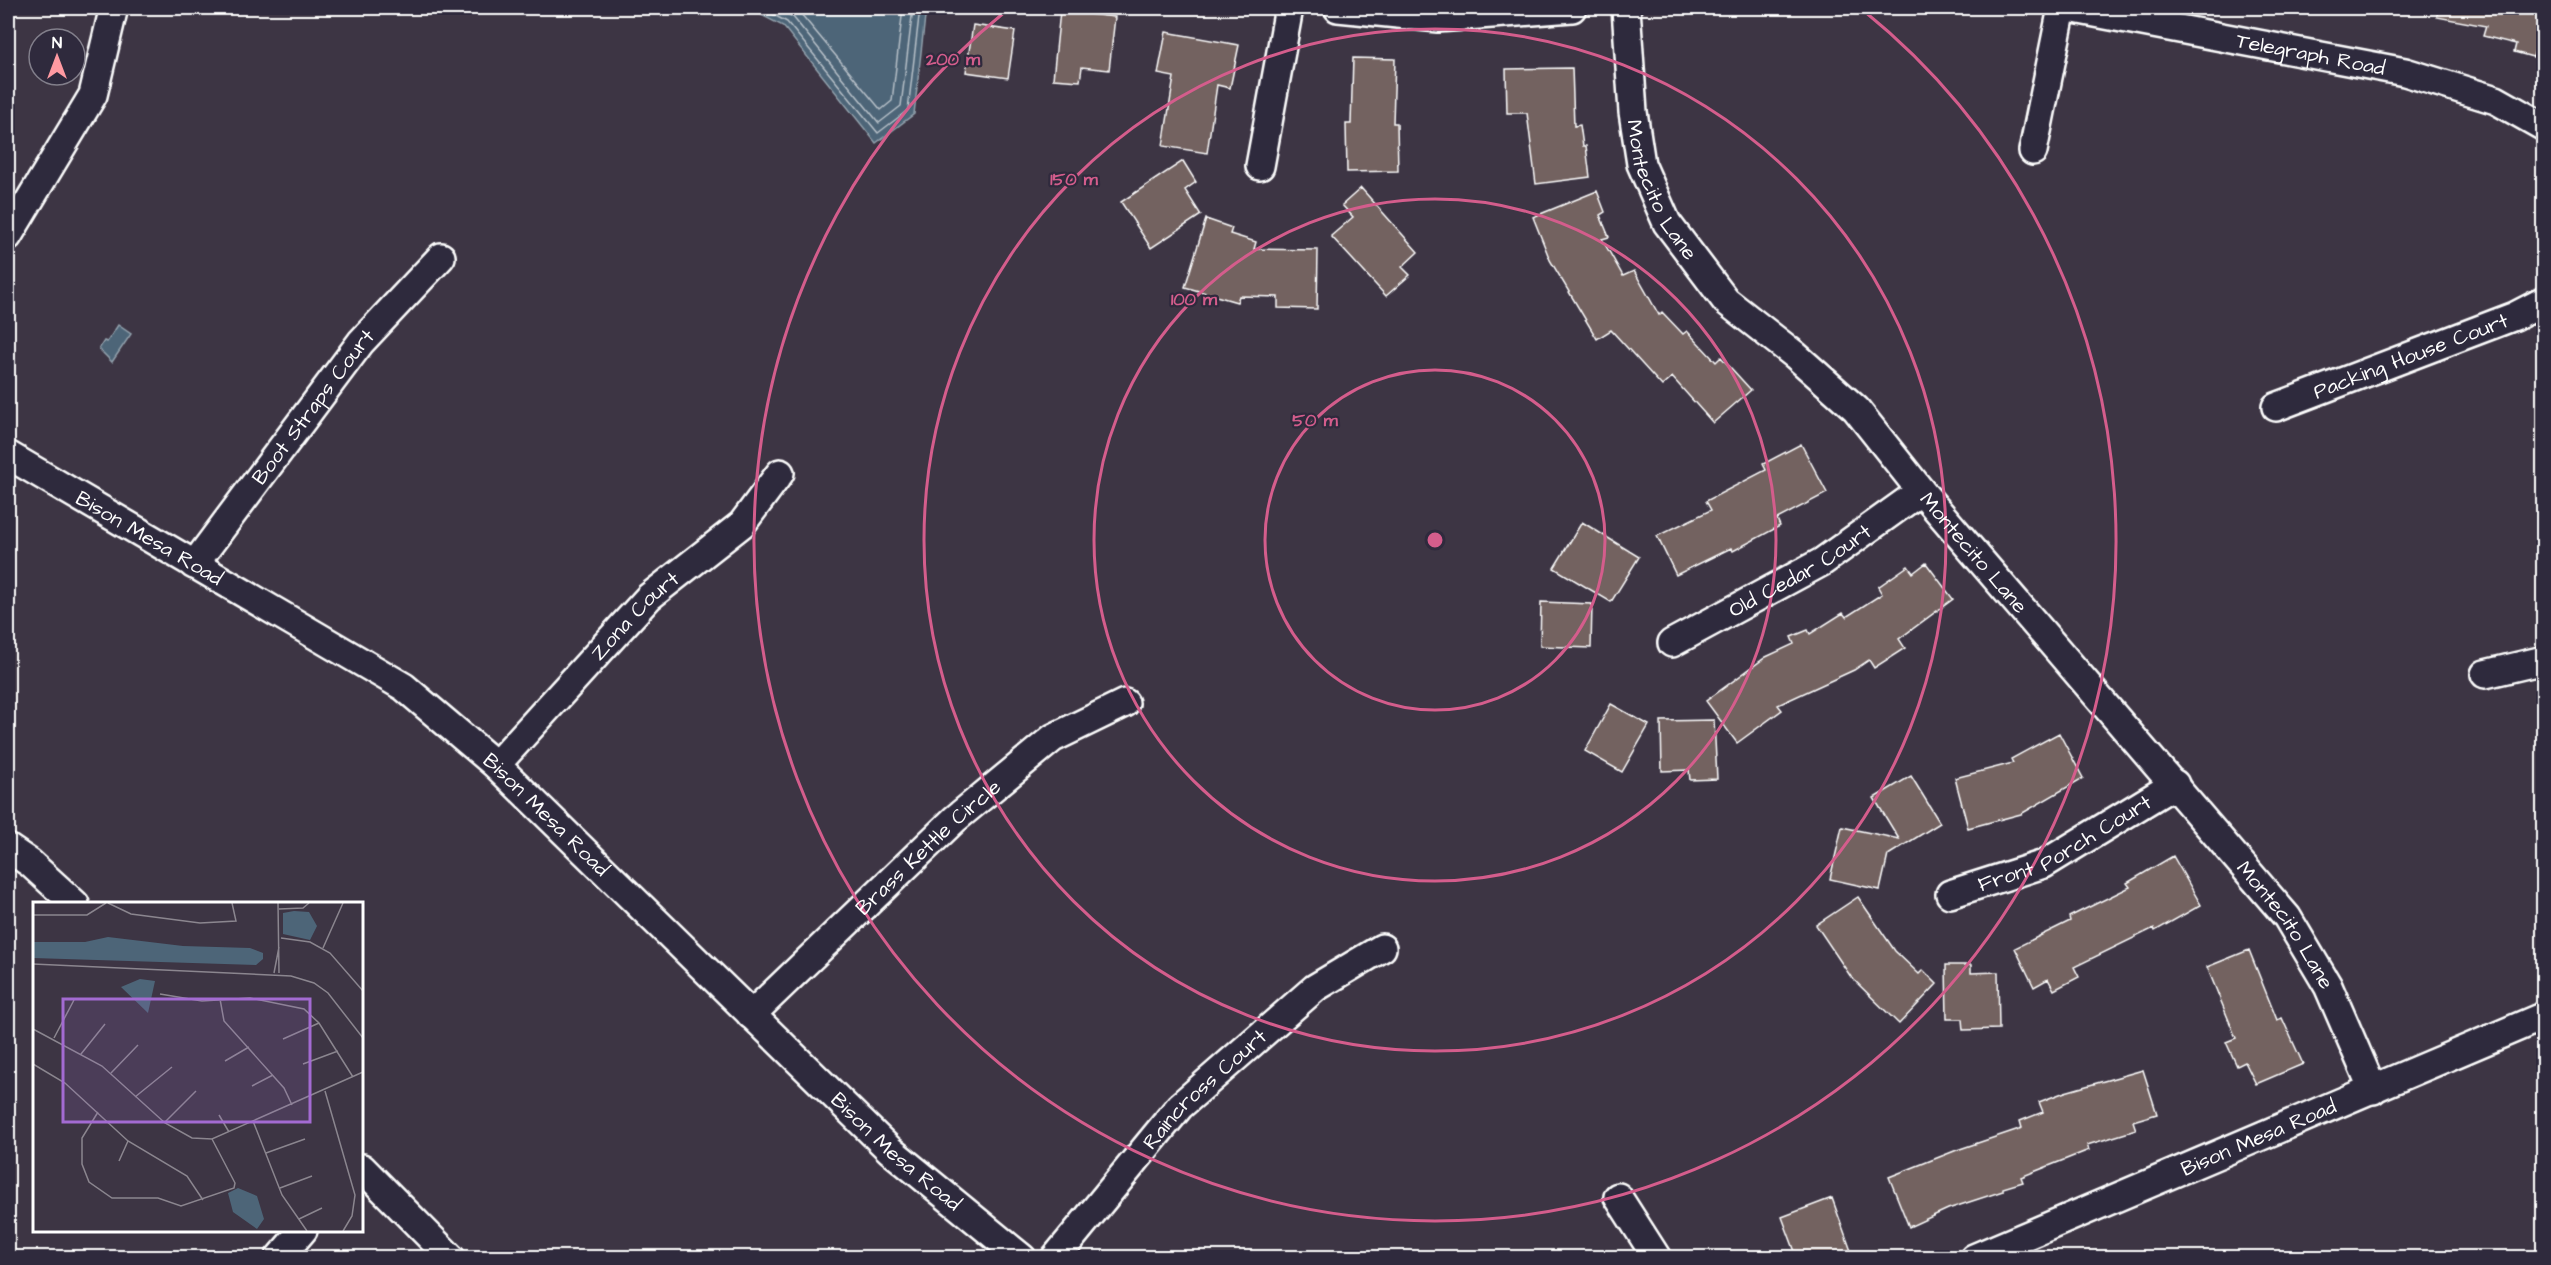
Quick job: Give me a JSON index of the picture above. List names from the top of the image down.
{
  "streets": {
    "street": [
      "Telegraph Road",
      "Montecito Lane",
      "Packing House Court",
      "Boot Straps Court",
      "Bison Mesa Road",
      "Old Cedar Court",
      "Zona Court",
      "Front Porch Court",
      "Brass Kettle Circle",
      "Raincross Court"
    ]
  },
  "crossings": [
    ["Montecito Lane", "Bison Mesa Road"],
    ["Montecito Lane", "Old Cedar Court"],
    ["Montecito Lane", "Front Porch Court"],
    ["Boot Straps Court", "Bison Mesa Road"],
    ["Bison Mesa Road", "Zona Court"],
    ["Bison Mesa Road", "Brass Kettle Circle"]
  ],
  "north": "top",
  "rings": [
    "200 m",
    "150 m",
    "100 m",
    "50 m"
  ]
}
